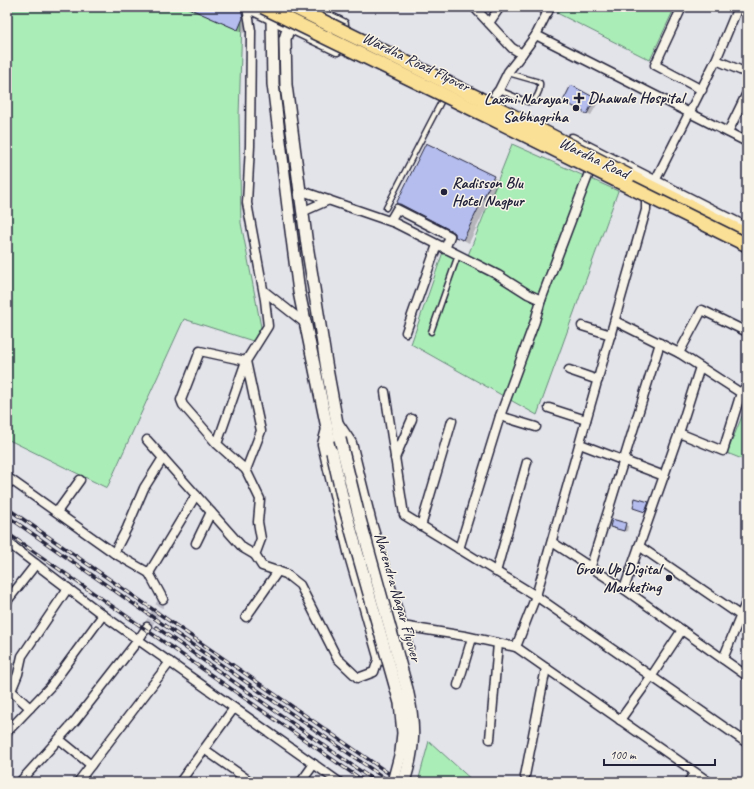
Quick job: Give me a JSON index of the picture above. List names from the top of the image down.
{
  "streets": {
    "highway": ["Wardha Road Flyover"],
    "main road": ["Narendra Nagar Flyover"],
    "street": ["Wardha Road"]
  },
  "crossings": [
    ["Wardha Road Flyover", "Narendra Nagar Flyover"],
    ["Wardha Road", "Narendra Nagar Flyover"]
  ],
  "places": {
    "health": ["Dhawale Hospital"],
    "other": ["Laxmi Narayan Sabhagriha", "Radisson Blu Hotel Nagpur", "Grow Up Digital Marketing"]
  },
  "scale_bar": "100 m"
}
